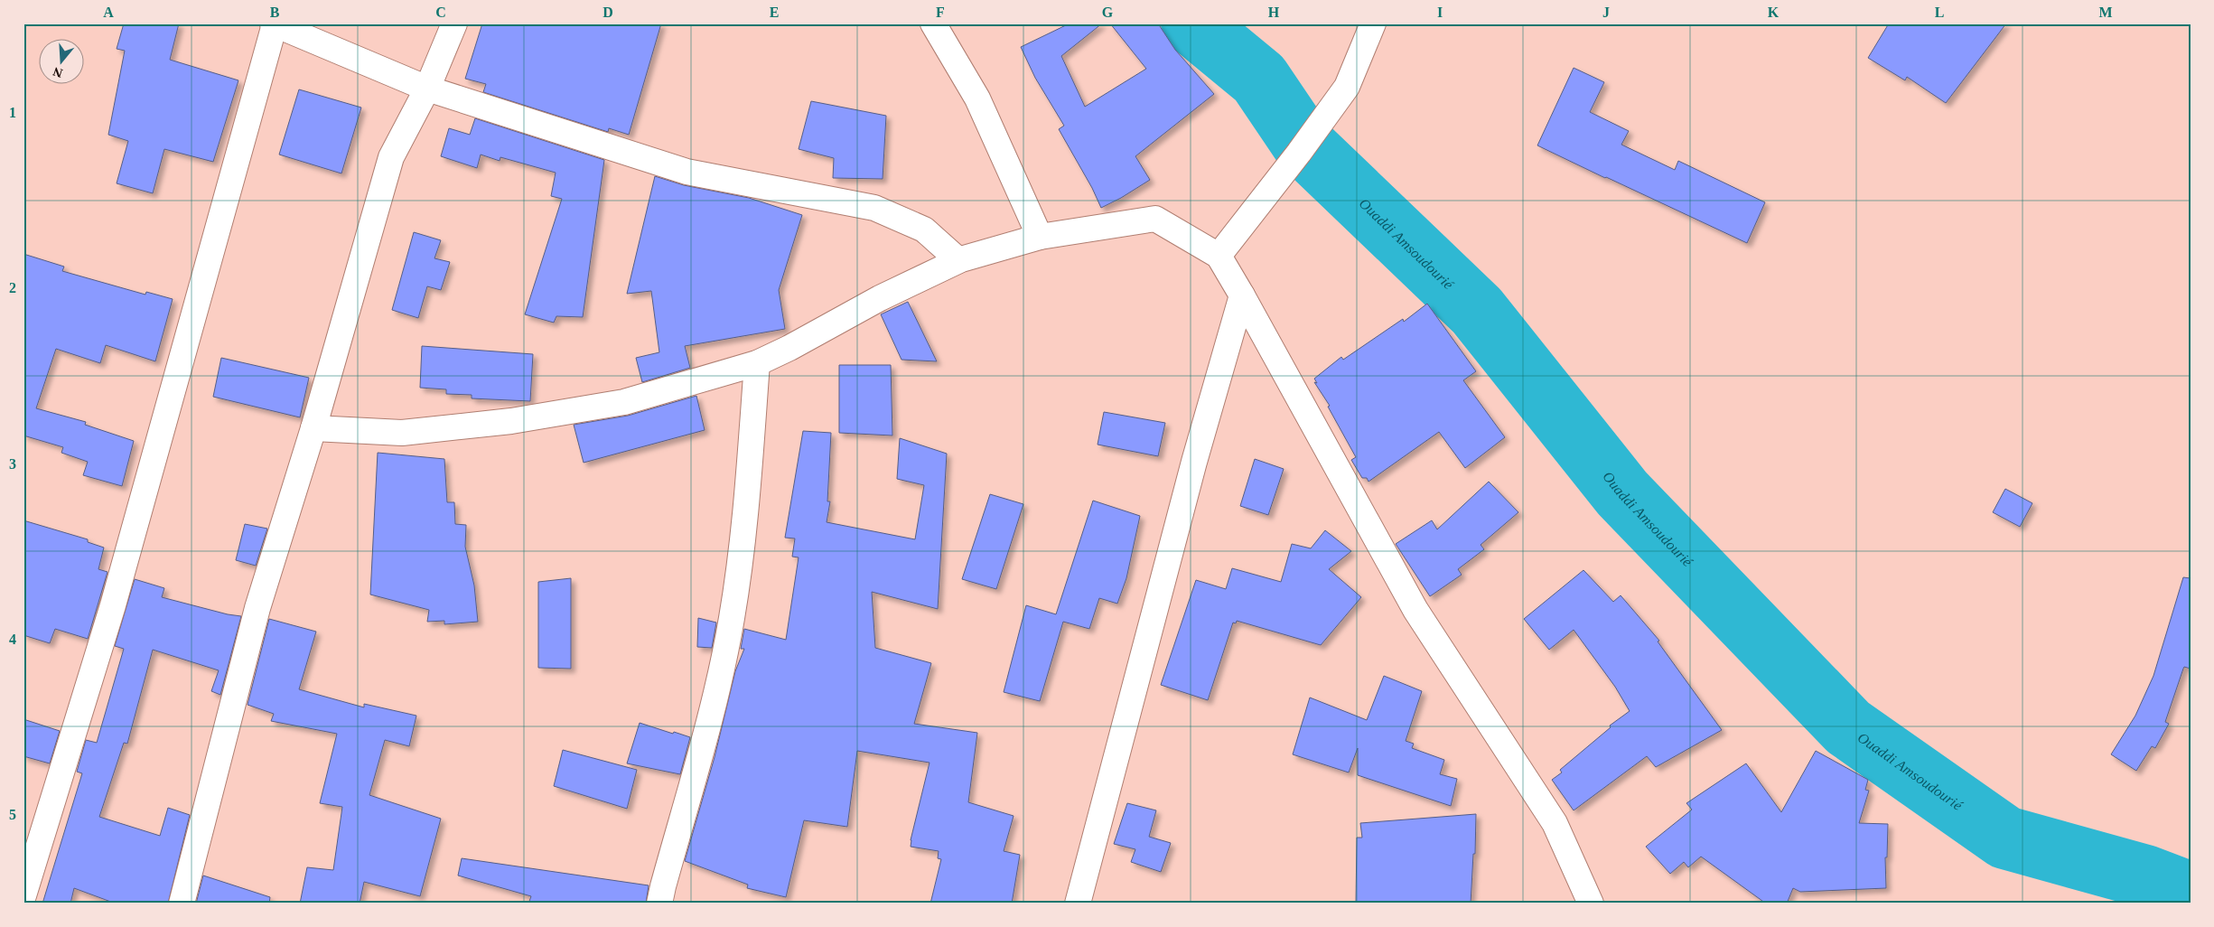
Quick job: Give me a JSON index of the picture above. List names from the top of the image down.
{
  "water": ["Ouaddi Amsoudourié"],
  "north": "bottom",
  "grid": {
    "columns": [
      "A",
      "B",
      "C",
      "D",
      "E",
      "F",
      "G",
      "H",
      "I",
      "J",
      "K",
      "L",
      "M"
    ],
    "rows": [
      "1",
      "2",
      "3",
      "4",
      "5"
    ]
  }
}
